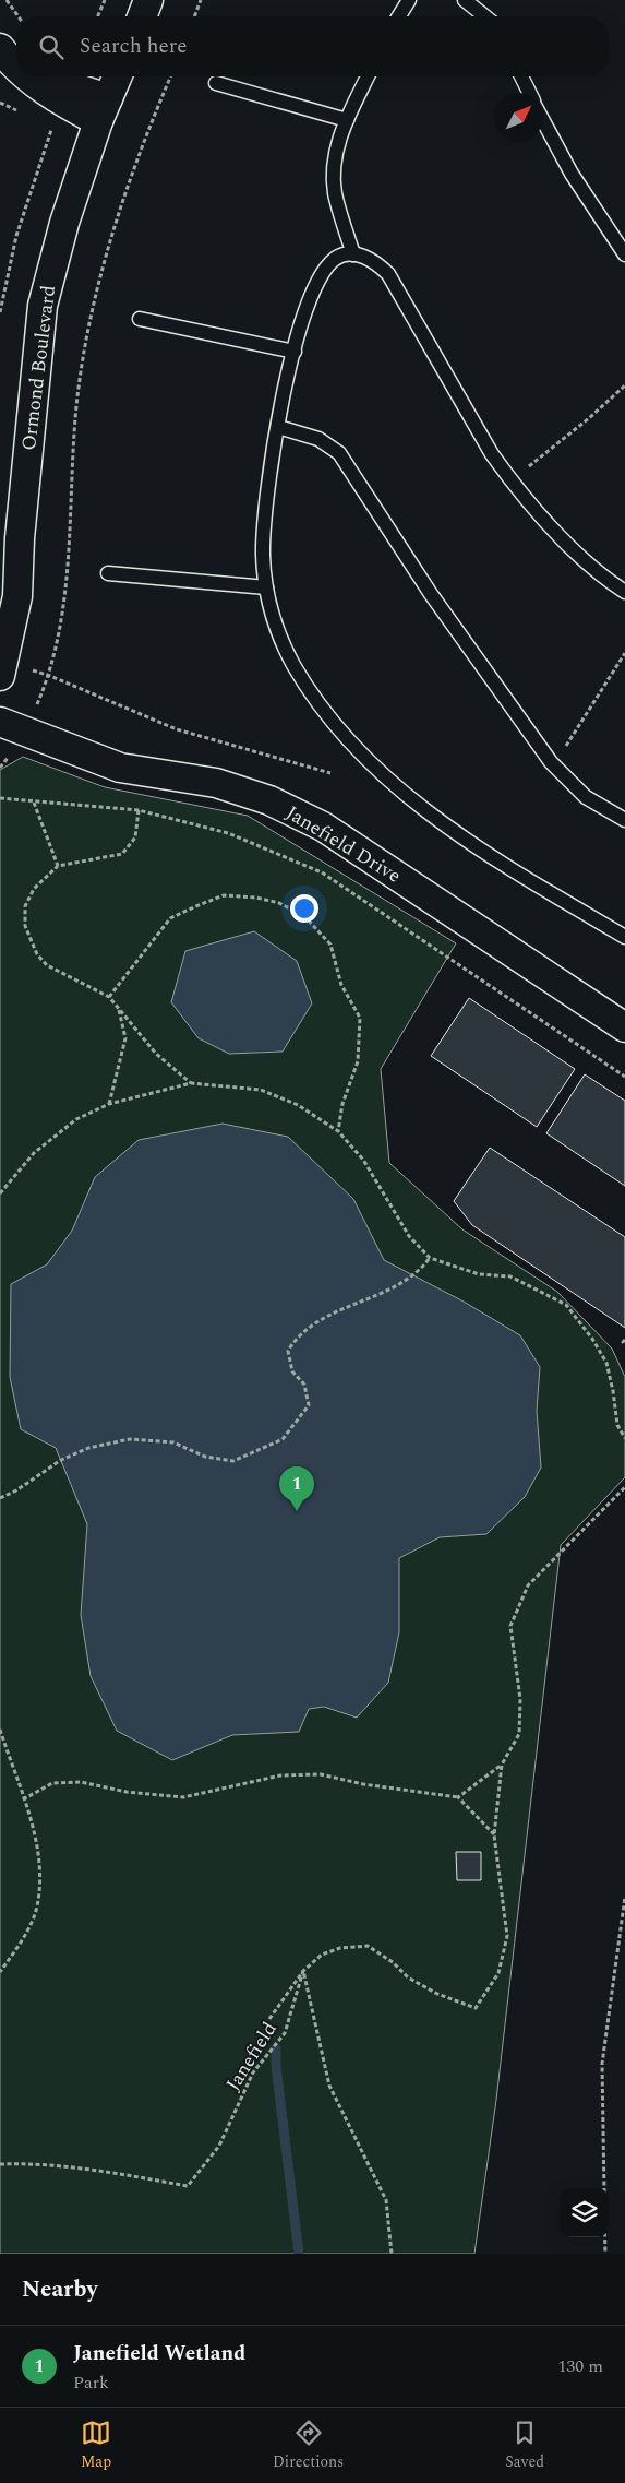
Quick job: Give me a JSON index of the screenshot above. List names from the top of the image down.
{
  "streets": {
    "street": ["Ormond Boulevard", "Janefield Drive"],
    "path": ["Janefield"]
  },
  "north": "top right",
  "page": {
    "search": "Search here",
    "pins": "1",
    "heading": "Nearby",
    "list": [
      {
        "mark": "1",
        "name": "Janefield Wetland",
        "note": "Park",
        "value": "130 m"
      }
    ],
    "nav": ["Map", "Directions", "Saved"]
  }
}
